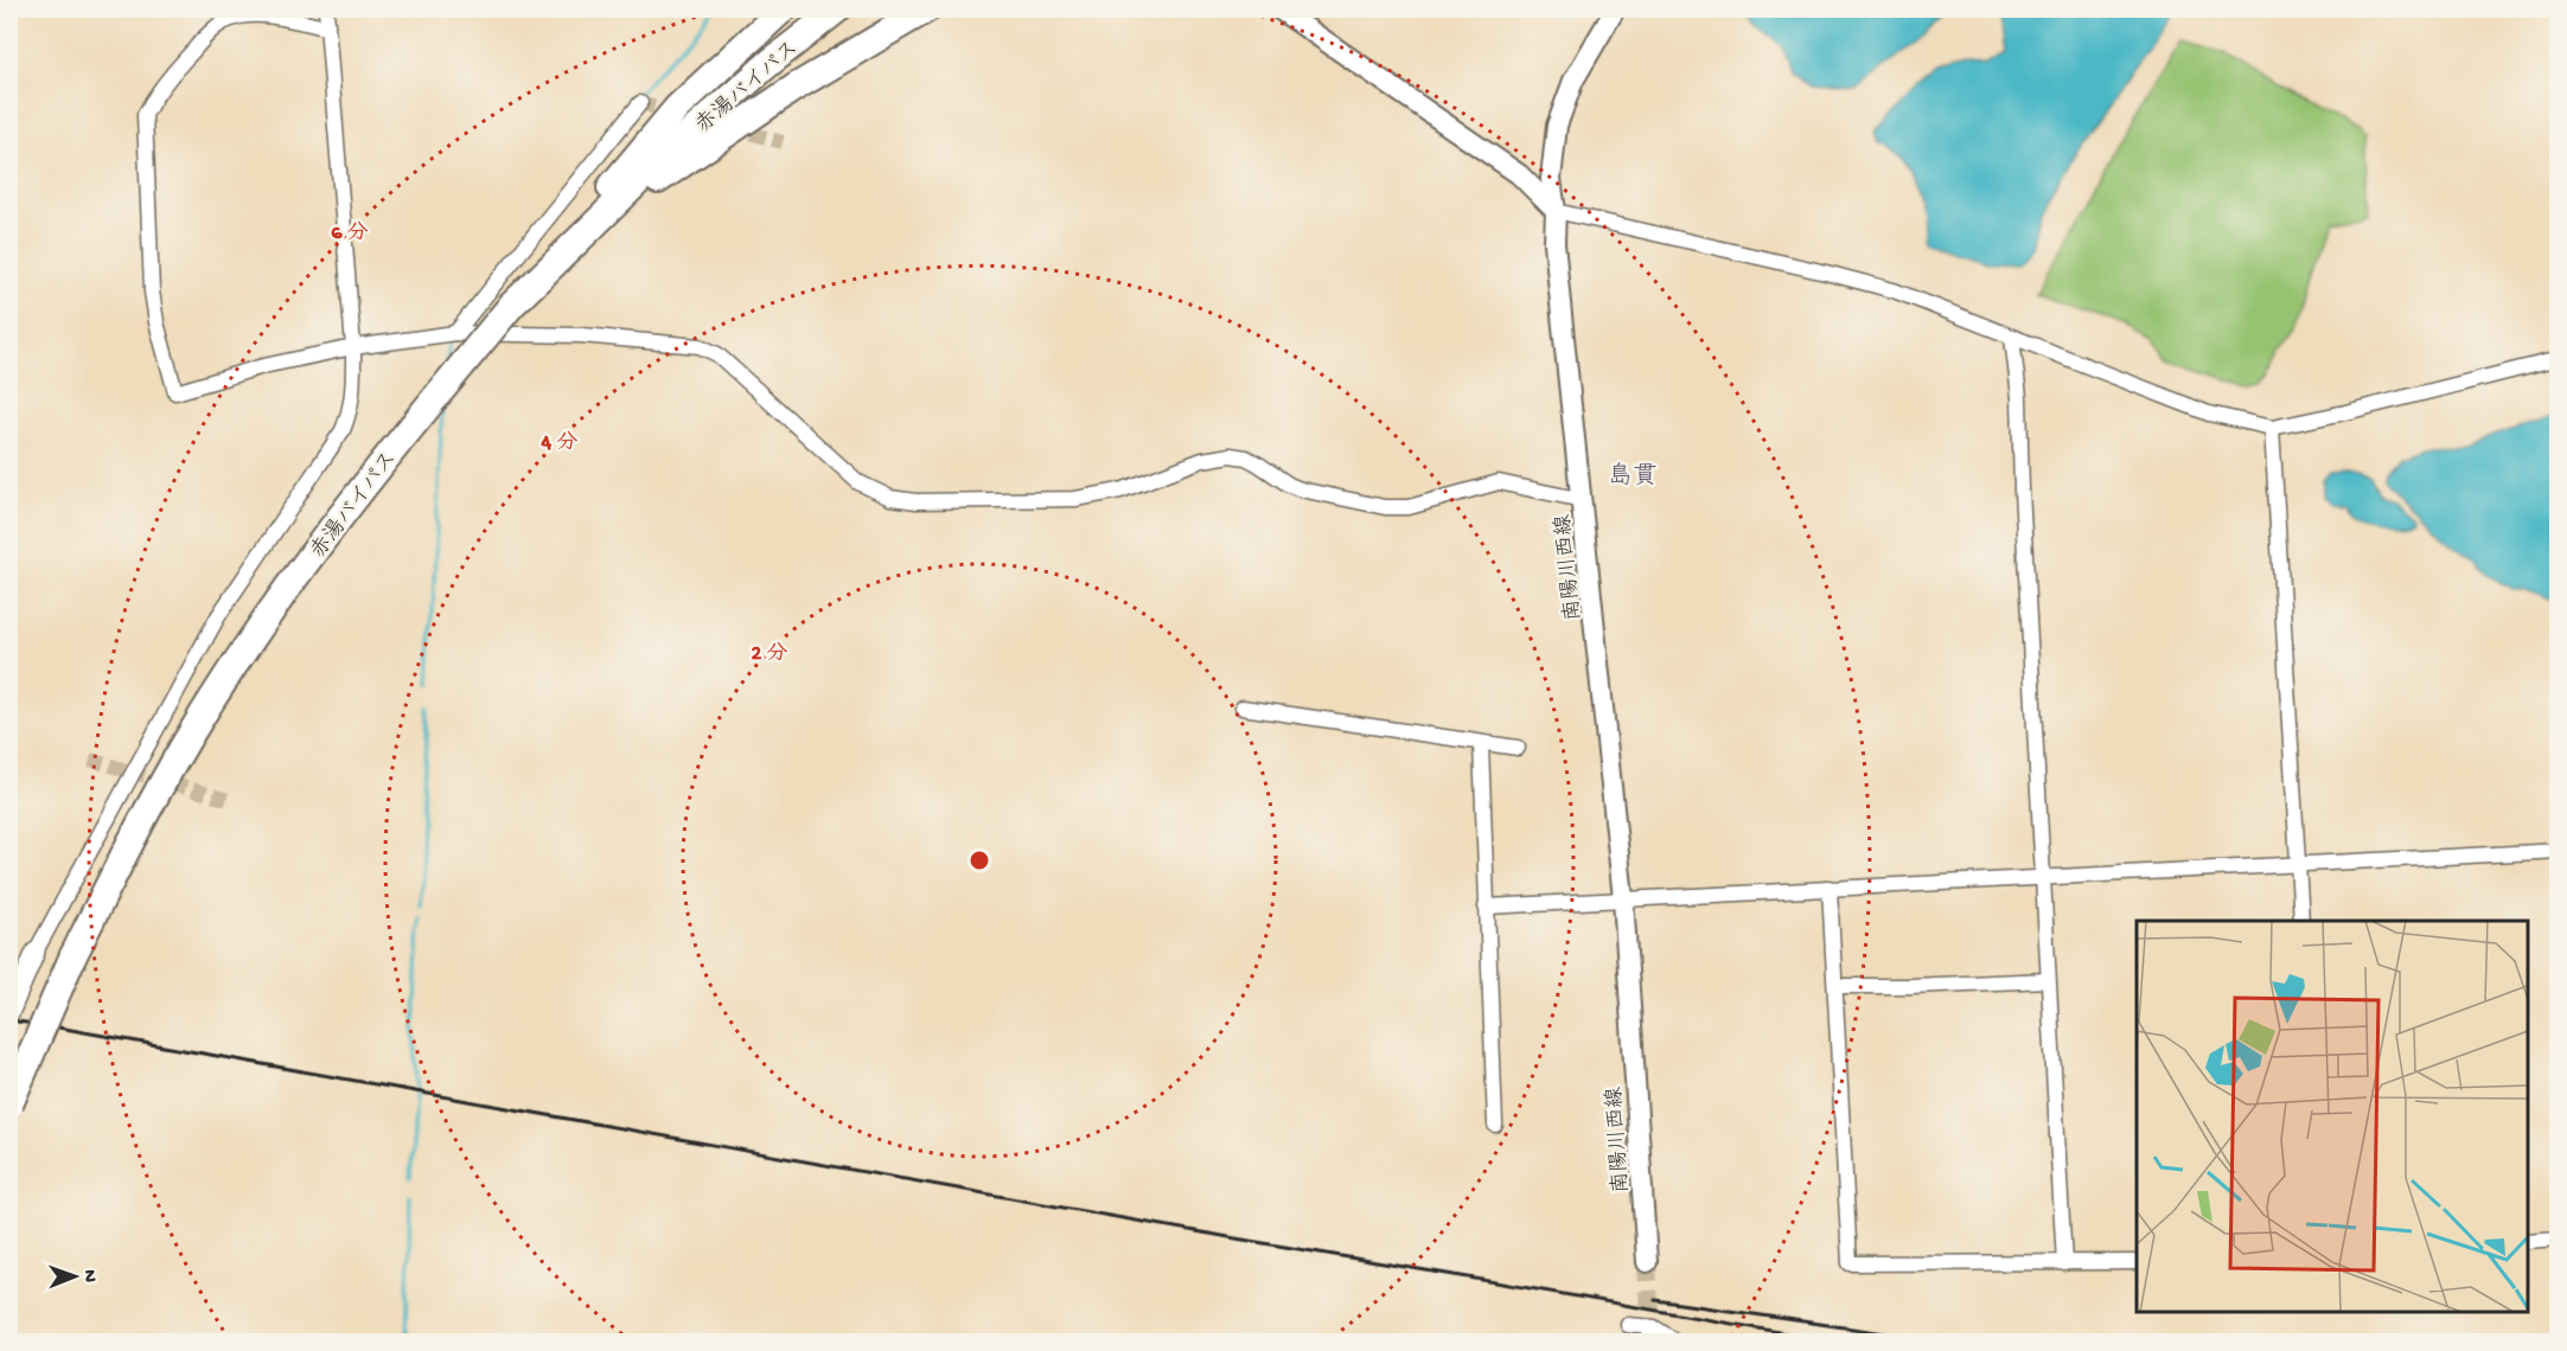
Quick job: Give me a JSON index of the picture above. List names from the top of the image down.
{
  "streets": {
    "highway": ["赤湯バイパス"],
    "main road": ["南陽川西線"]
  },
  "districts": ["島貫"],
  "north": "right",
  "rings": ["6 分", "4 分", "2 分"]
}
